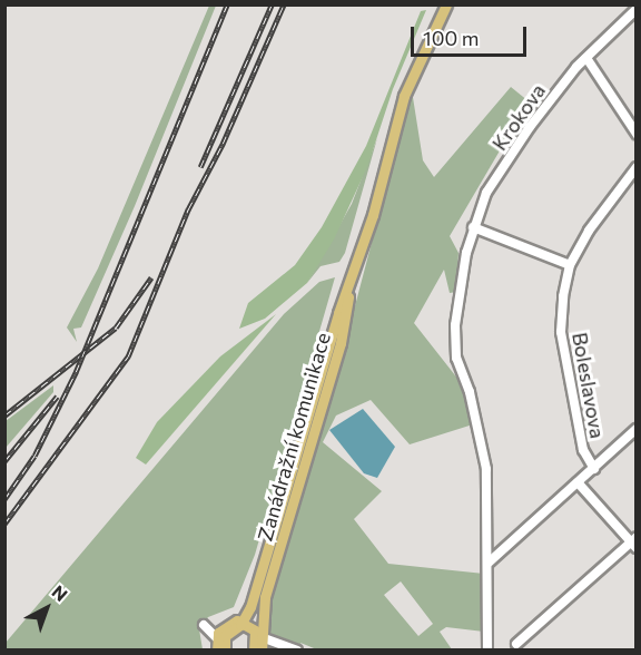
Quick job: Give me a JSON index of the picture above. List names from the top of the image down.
{
  "streets": {
    "main road": ["Zanádražní komunikace"],
    "street": ["Krokova", "Boleslavova"]
  },
  "scale_bar": "100 m",
  "north": "top right"
}
